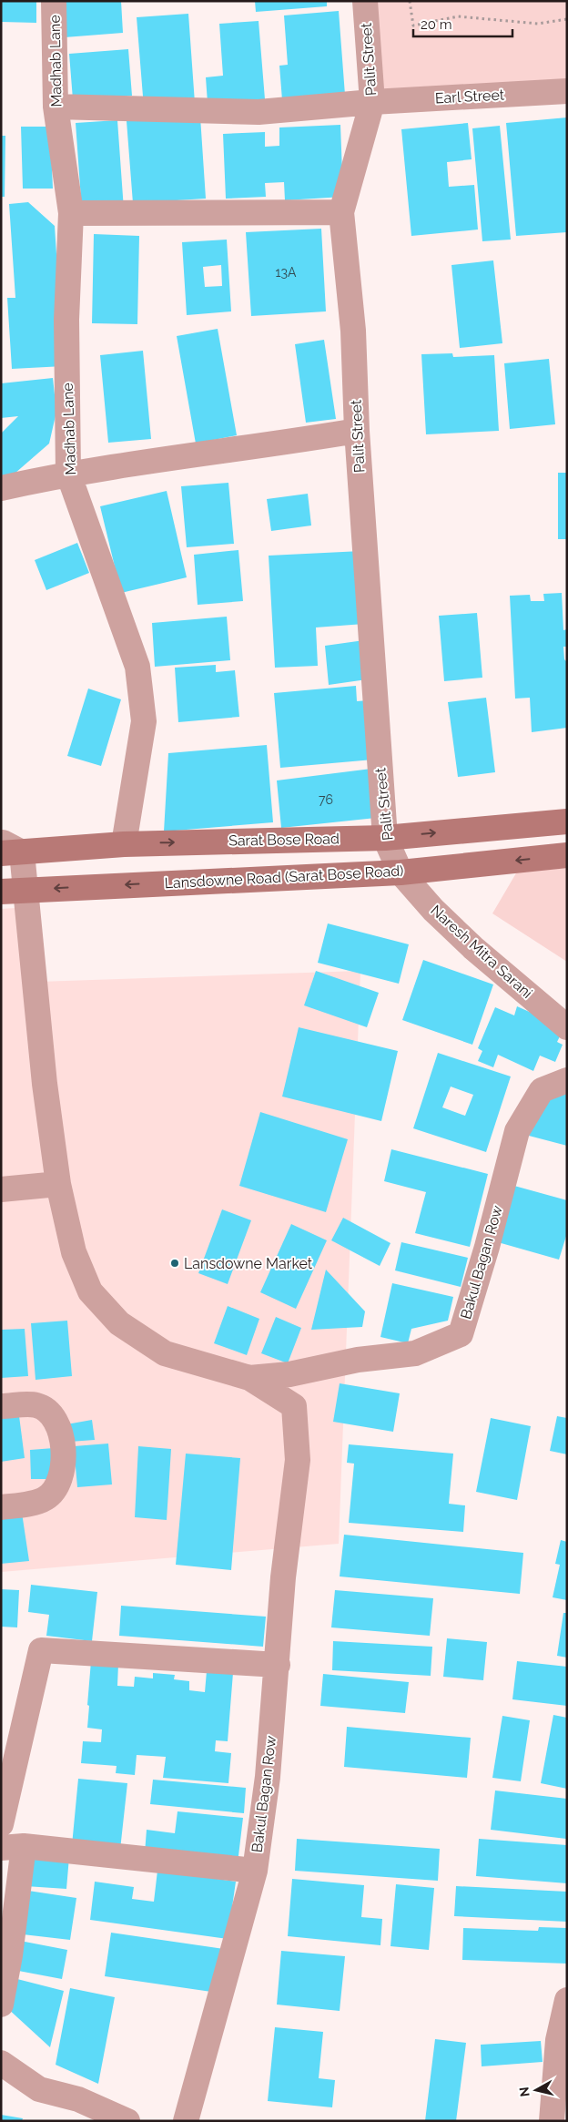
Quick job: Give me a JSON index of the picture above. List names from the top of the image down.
{
  "streets": {
    "main road": ["Sarat Bose Road", "Lansdowne Road (Sarat Bose Road)"],
    "street": [
      "Palit Street",
      "Madhab Lane",
      "Earl Street",
      "Naresh Mitra Sarani",
      "Bakul Bagan Row"
    ]
  },
  "crossings": [
    ["Palit Street", "Earl Street"],
    ["Palit Street", "Sarat Bose Road"],
    ["Palit Street", "Lansdowne Road (Sarat Bose Road)"],
    ["Palit Street", "Naresh Mitra Sarani"],
    ["Madhab Lane", "Earl Street"],
    ["Madhab Lane", "Sarat Bose Road"],
    ["Lansdowne Road (Sarat Bose Road)", "Naresh Mitra Sarani"]
  ],
  "one_way": ["Sarat Bose Road", "Lansdowne Road (Sarat Bose Road)"],
  "places": ["Lansdowne Market"],
  "house_numbers": ["13A", "76"],
  "scale_bar": "20 m",
  "north": "left"
}
